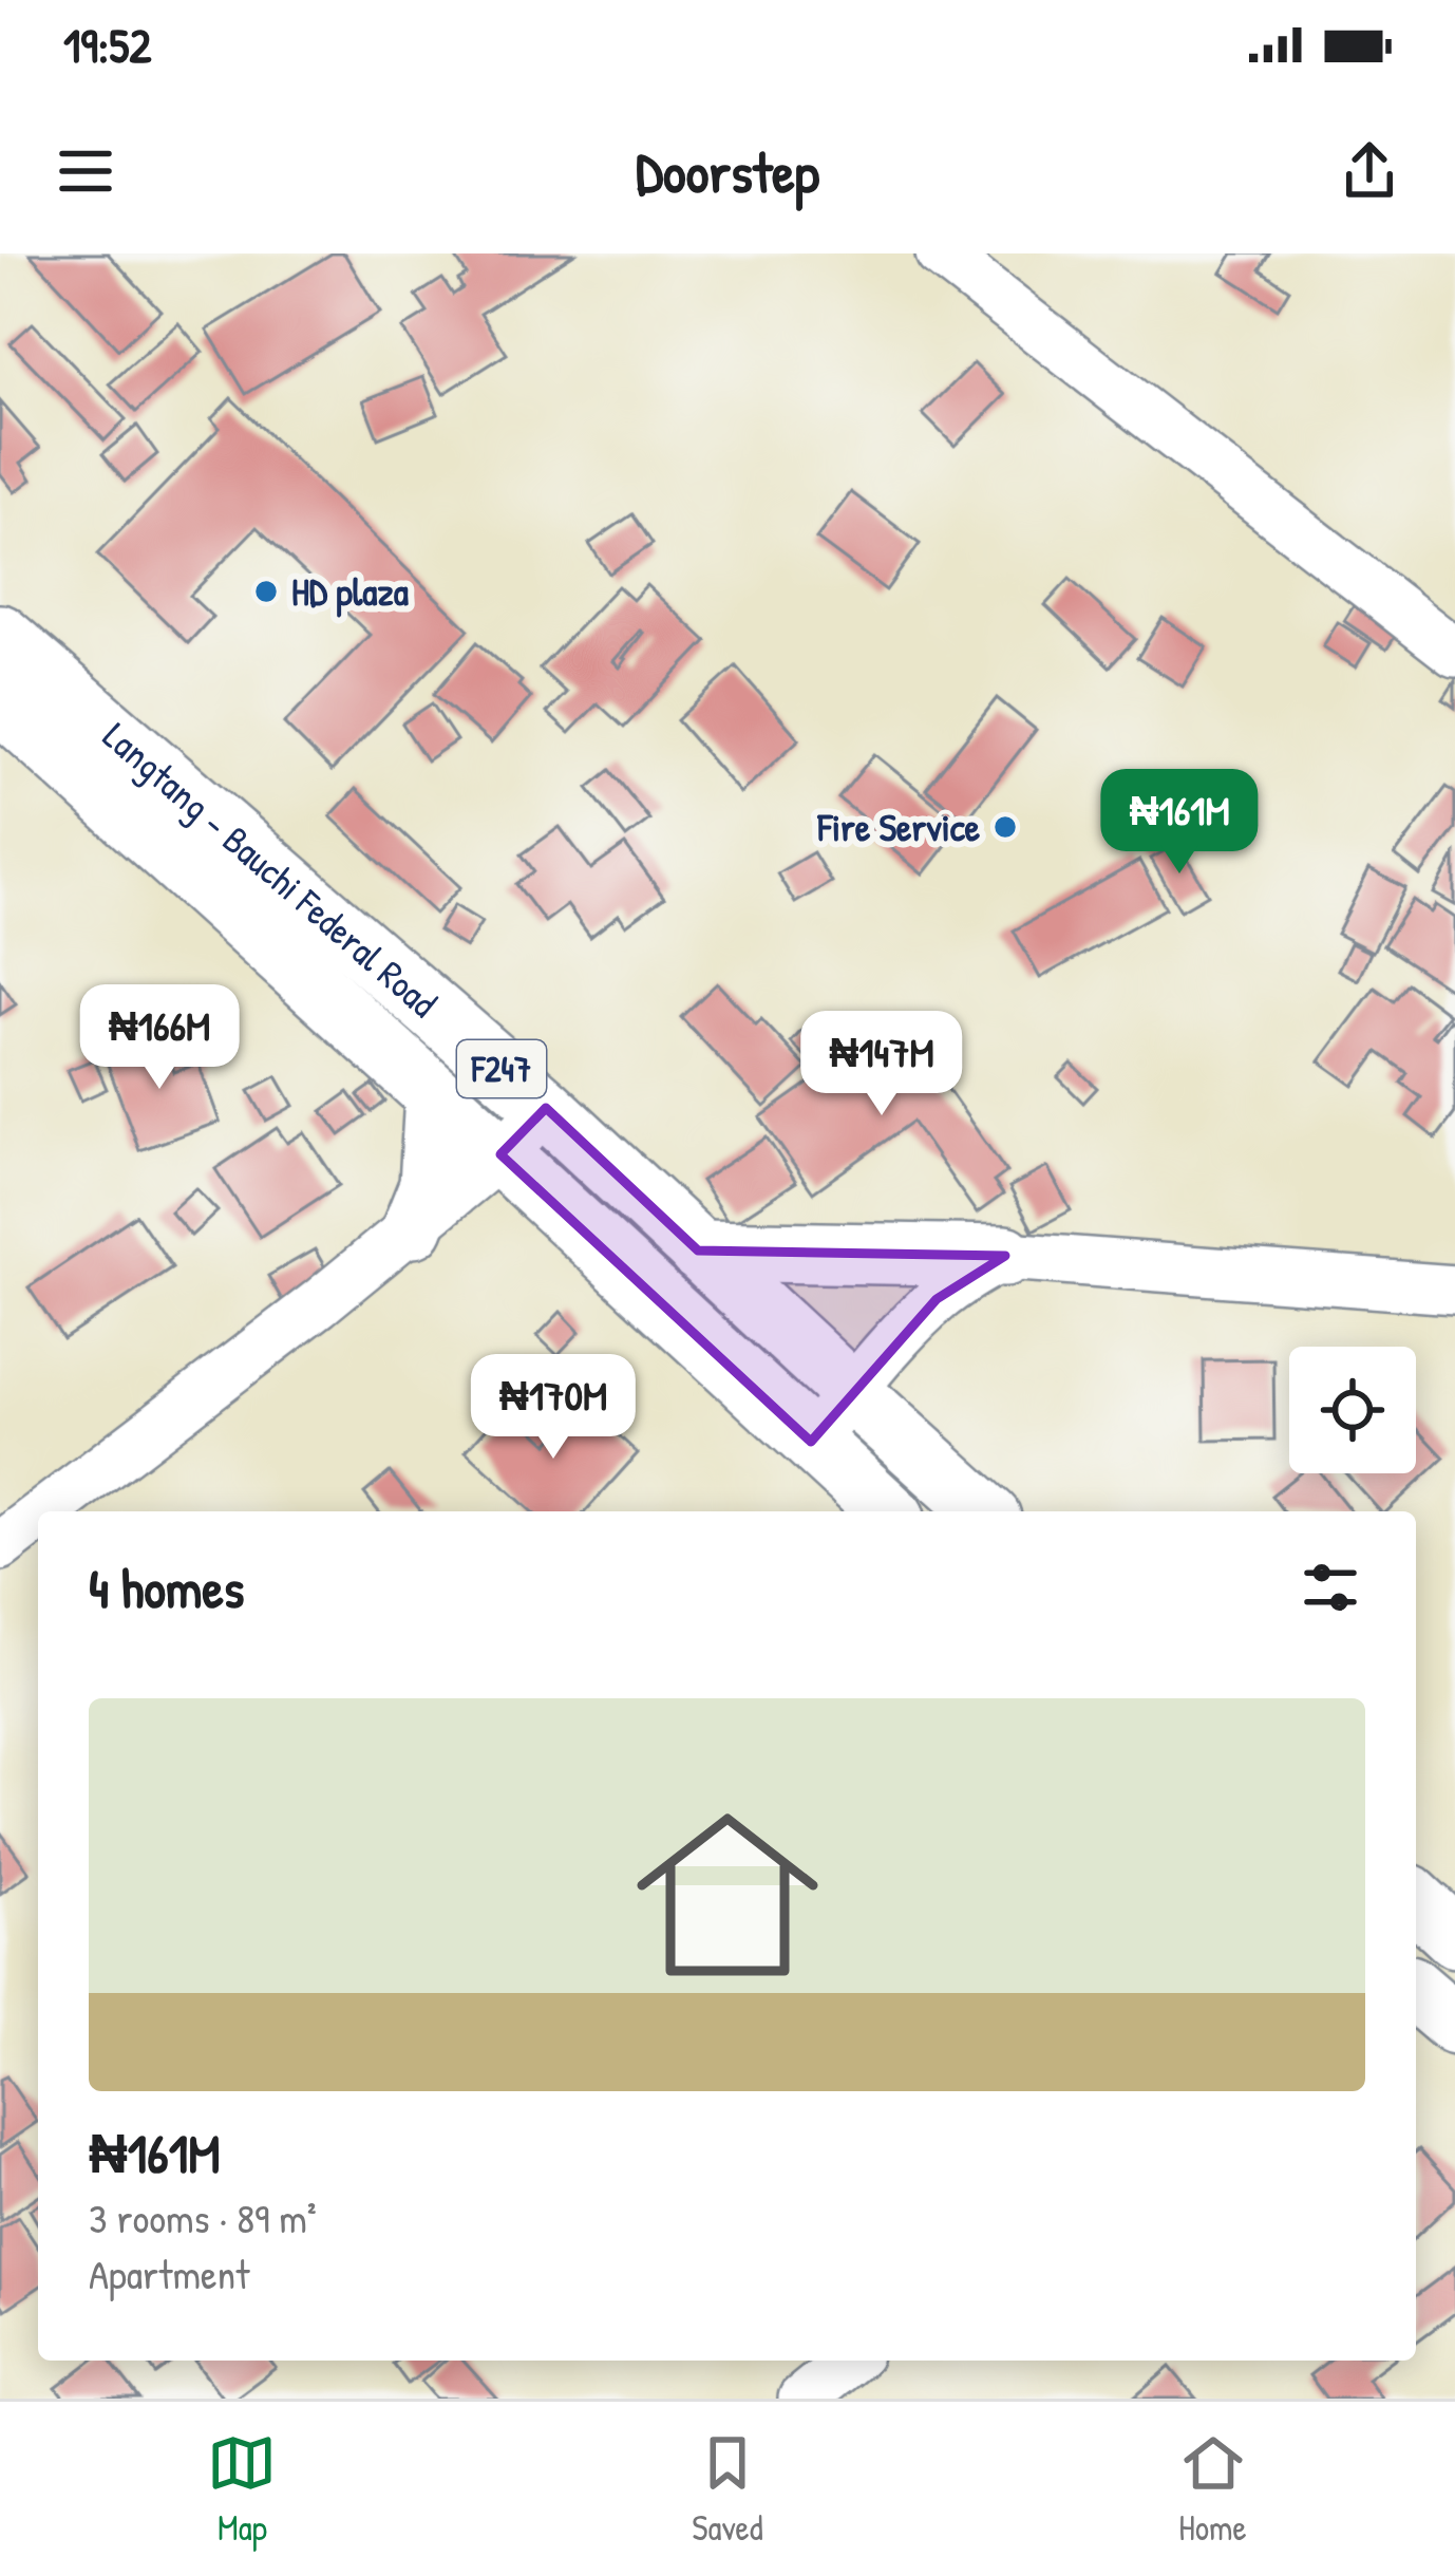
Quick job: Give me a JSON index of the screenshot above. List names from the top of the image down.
{
  "streets": {
    "main road": ["Langtang - Bauchi Federal Road", "F247"]
  },
  "places": ["HD plaza", "Fire Service"],
  "page": {
    "status": "19:52",
    "header": "Doorstep",
    "price": [
      "₦161M",
      "₦166M",
      "₦147M",
      "₦170M"
    ],
    "heading": "4 homes",
    "list": [
      {
        "name": "₦161M",
        "note": "3 rooms · 89 m² · Apartment"
      }
    ],
    "tabs": ["Map", "Saved", "Home"]
  }
}
